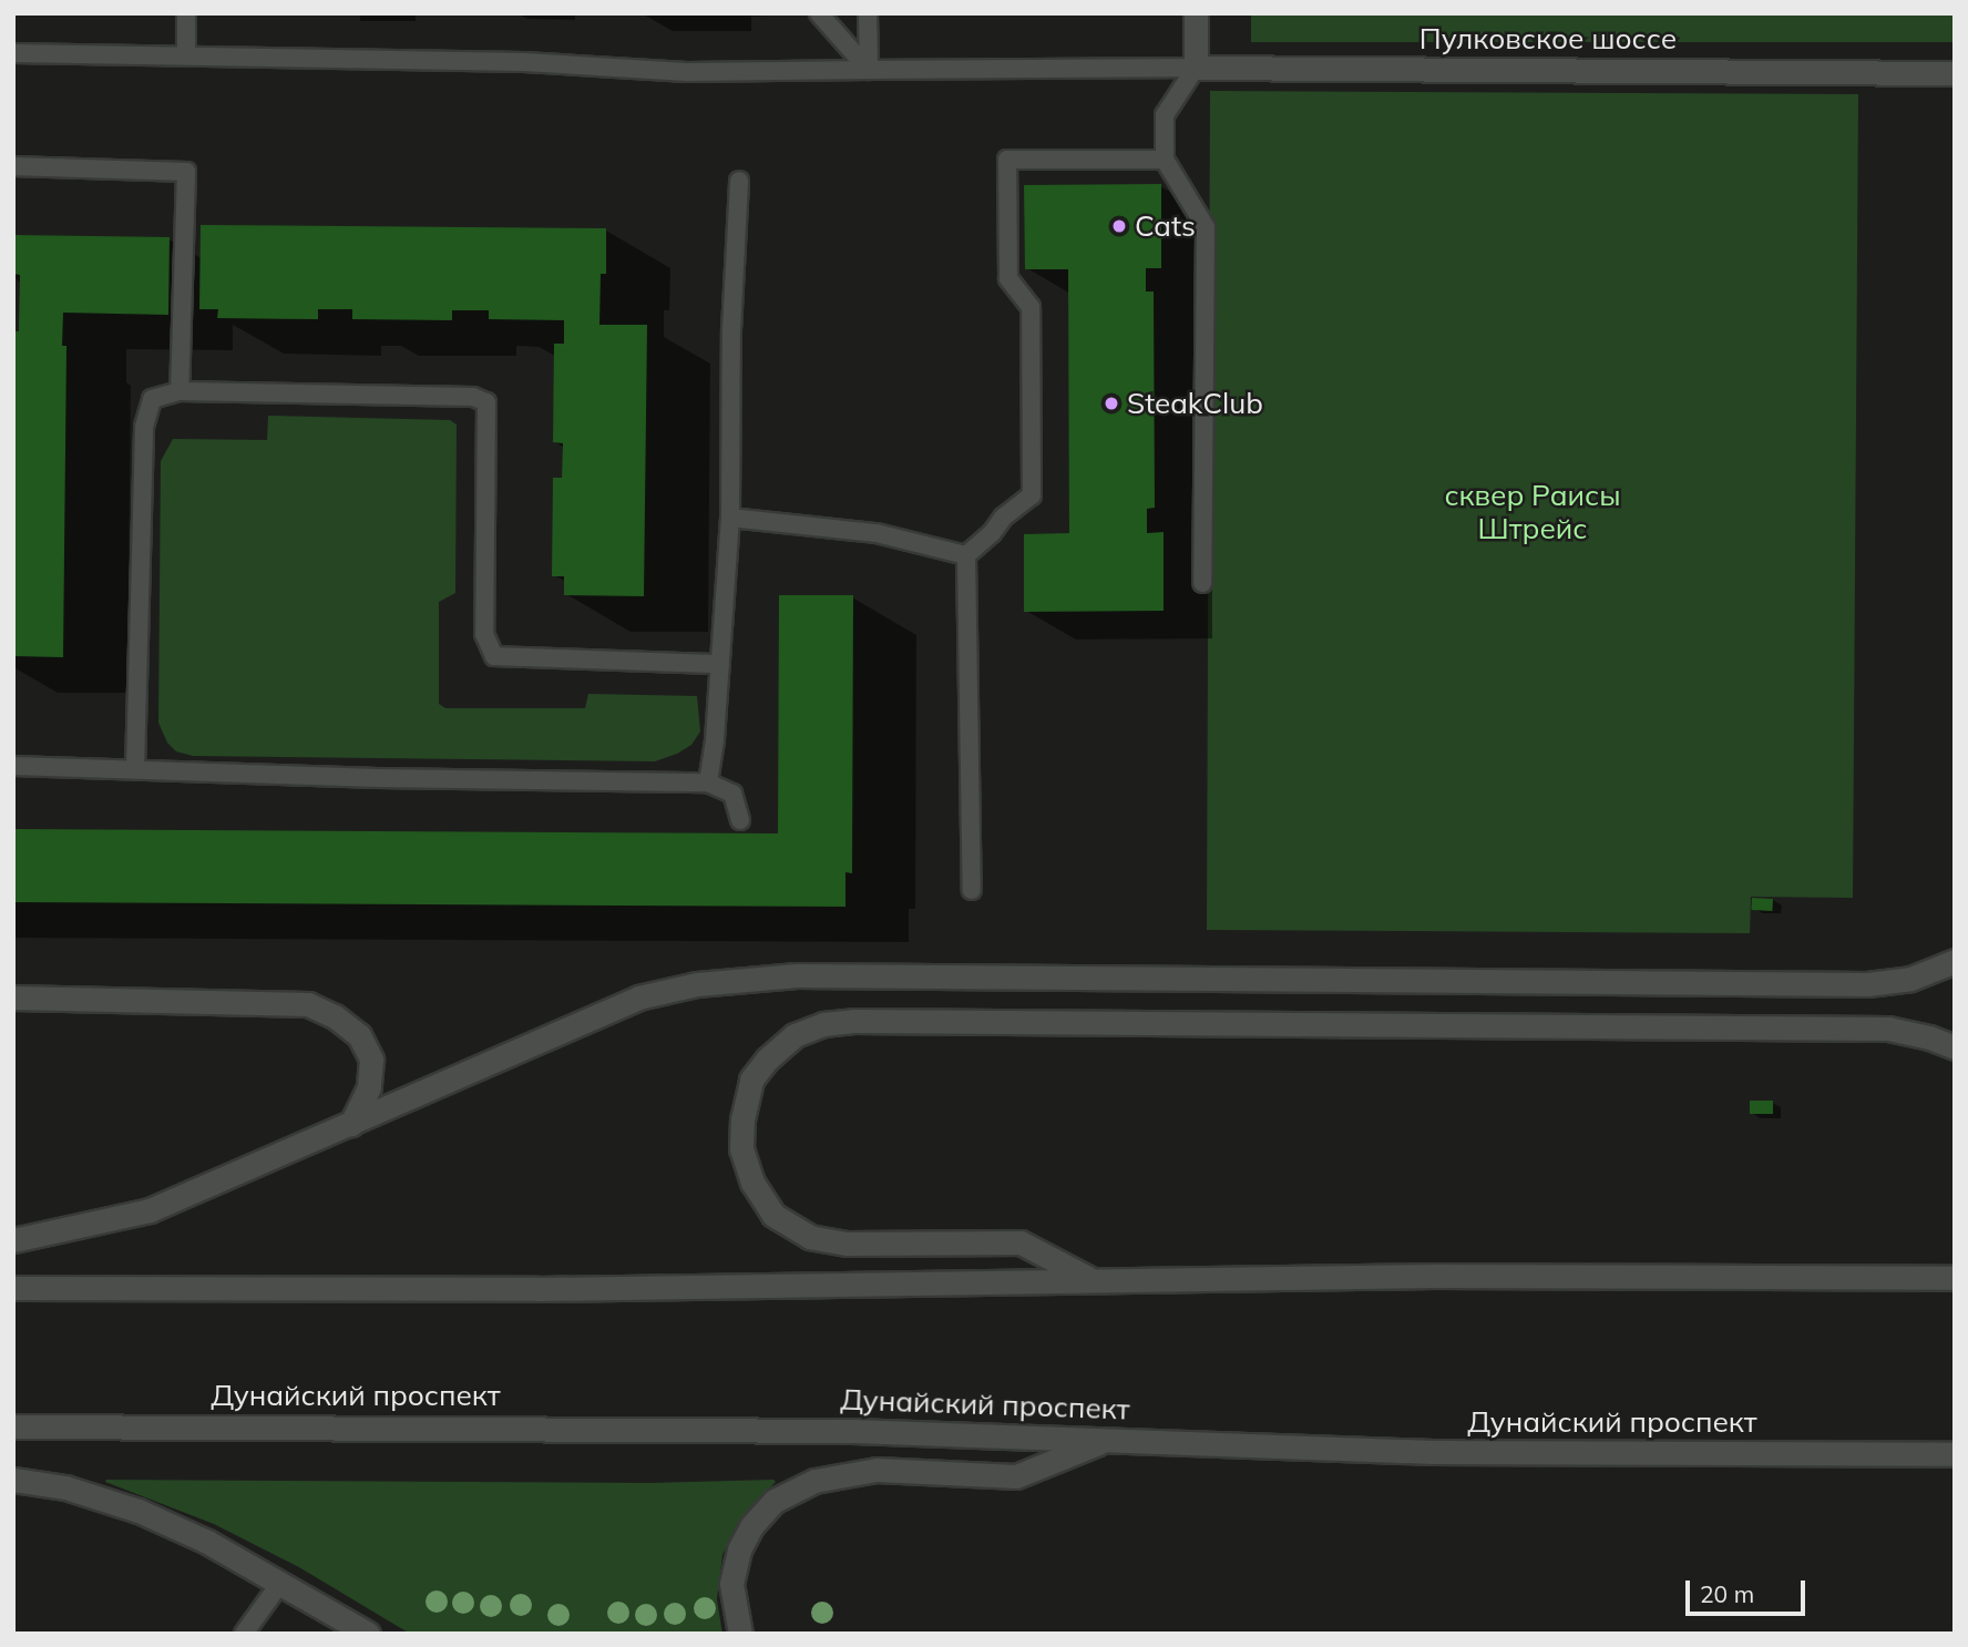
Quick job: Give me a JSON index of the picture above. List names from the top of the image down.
{
  "streets": {
    "main road": ["Пулковское шоссе", "Дунайский проспект"]
  },
  "parks": ["сквер Раисы Штрейс"],
  "places": ["Cats", "SteakClub"],
  "scale_bar": "20 m"
}
